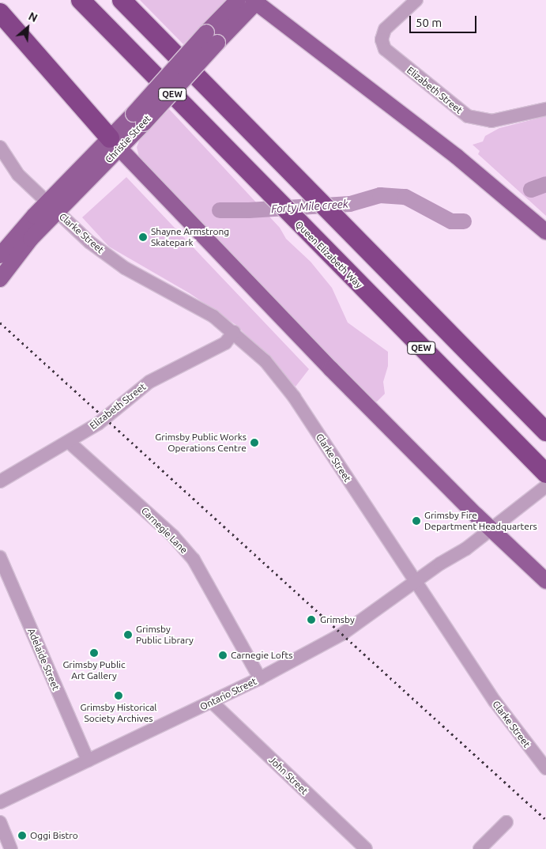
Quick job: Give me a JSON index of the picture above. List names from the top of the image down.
{
  "streets": {
    "highway": ["QEW", "Queen Elizabeth Way"],
    "main road": ["Christie Street"],
    "street": [
      "Elizabeth Street",
      "Clarke Street",
      "Carnegie Lane",
      "Adelaide Street",
      "Ontario Street",
      "John Street"
    ]
  },
  "crossings": [
    ["Elizabeth Street", "Clarke Street"],
    ["Elizabeth Street", "Carnegie Lane"],
    ["Christie Street", "Clarke Street"],
    ["Clarke Street", "Ontario Street"],
    ["Carnegie Lane", "Ontario Street"],
    ["Adelaide Street", "Ontario Street"],
    ["Ontario Street", "John Street"]
  ],
  "water": ["Forty Mile creek"],
  "places": [
    "Shayne Armstrong Skatepark",
    "Grimsby Public Works Operations Centre",
    "Grimsby Fire Department Headquarters",
    "Grimsby",
    "Grimsby Public Library",
    "Grimsby Public Art Gallery",
    "Carnegie Lofts",
    "Grimsby Historical Society Archives",
    "Oggi Bistro"
  ],
  "scale_bar": "50 m",
  "north": "top right"
}
